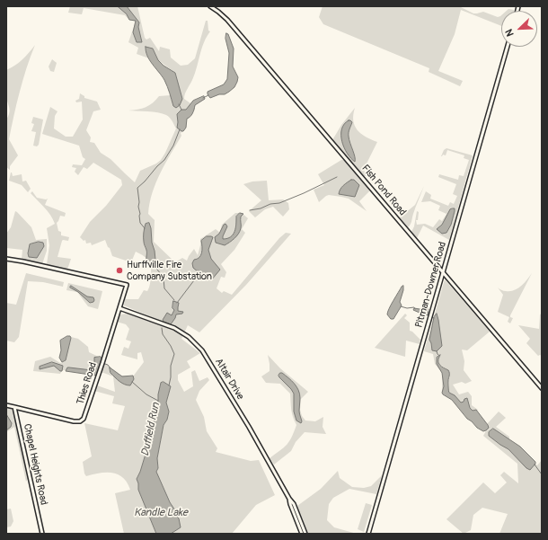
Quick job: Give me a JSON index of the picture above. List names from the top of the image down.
{
  "streets": {
    "street": [
      "Fish Pond Road",
      "Pitman-Downer Road",
      "Altair Drive",
      "Thies Road",
      "Chapel Heights Road"
    ]
  },
  "crossings": [
    ["Fish Pond Road", "Pitman-Downer Road"],
    ["Altair Drive", "Thies Road"],
    ["Thies Road", "Chapel Heights Road"]
  ],
  "water": ["Duffield Run", "Kandle Lake"],
  "places": ["Hurffville Fire Company Substation"],
  "north": "bottom left"
}
